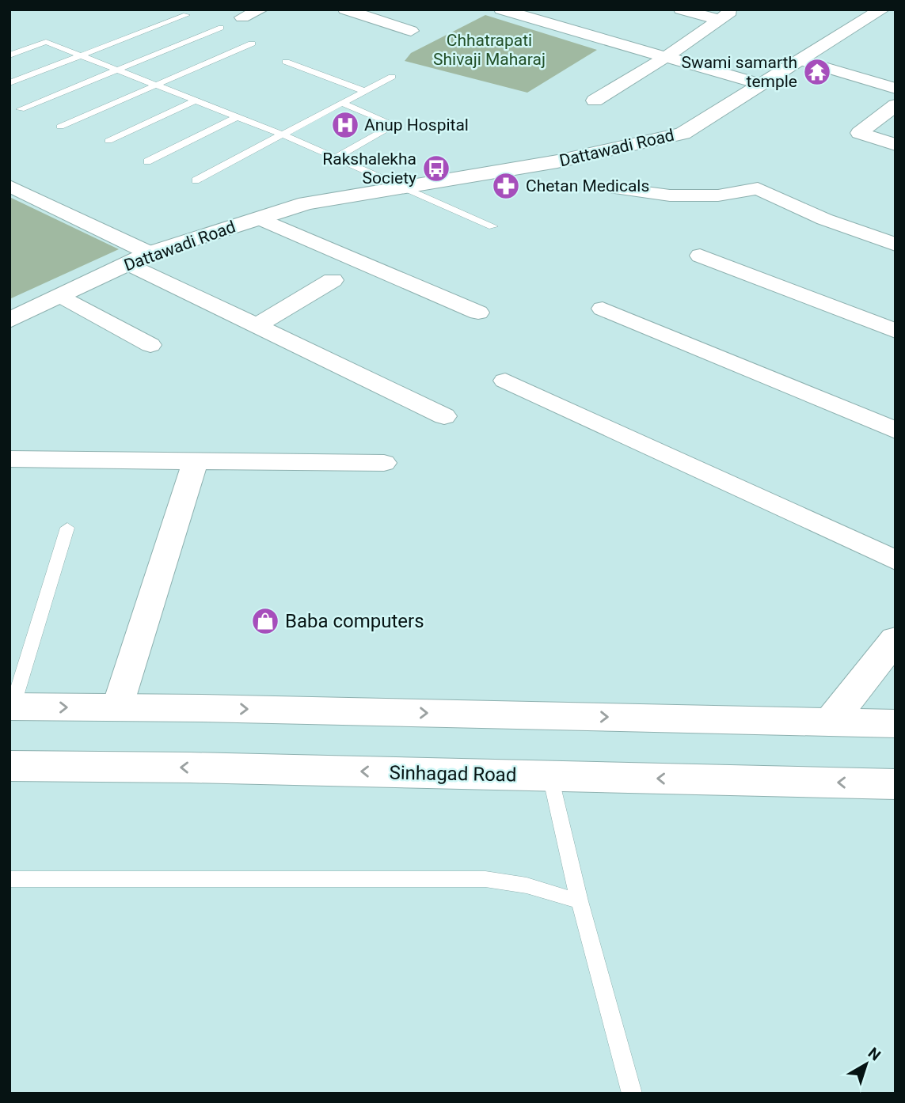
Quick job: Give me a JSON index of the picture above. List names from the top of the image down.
{
  "streets": {
    "street": ["Dattawadi Road", "Sinhagad Road"]
  },
  "parks": ["Chhatrapati Shivaji Maharaj"],
  "places": {
    "temple": ["Swami samarth temple"],
    "hospital": ["Anup Hospital"],
    "bus stop": ["Rakshalekha Society"],
    "pharmacy": ["Chetan Medicals"],
    "shop": ["Baba computers"]
  },
  "north": "top right"
}
